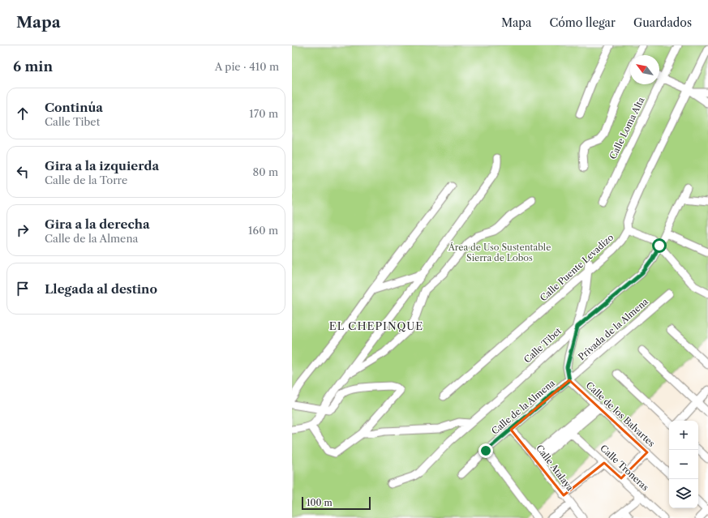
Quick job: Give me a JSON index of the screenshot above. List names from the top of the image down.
{
  "streets": {
    "street": [
      "Calle Loma Alta",
      "Calle Puente Levadizo",
      "Privada de la Almena",
      "Calle Tibet",
      "Calle de la Almena",
      "Calle de los Balvartes",
      "Calle Atalaya",
      "Calle Troneras"
    ]
  },
  "crossings": [
    ["Privada de la Almena", "Calle de la Almena"],
    ["Privada de la Almena", "Calle de los Balvartes"],
    ["Calle de la Almena", "Calle de los Balvartes"],
    ["Calle de la Almena", "Calle Atalaya"]
  ],
  "districts": ["EL CHEPINQUE"],
  "parks": ["Área de Uso Sustentable Sierra de Lobos"],
  "scale_bar": "100 m",
  "north": "top left",
  "page": {
    "header": "Mapa",
    "nav": ["Mapa", "Cómo llegar", "Guardados"],
    "heading": ["6 min", "A pie · 410 m"],
    "list": [
      ["Continúa", "Calle Tibet", "170 m"],
      ["Gira a la izquierda", "Calle de la Torre", "80 m"],
      ["Gira a la derecha", "Calle de la Almena", "160 m"],
      "Llegada al destino"
    ],
    "map_buttons": ["+", "−"],
    "scale": "100 m"
  }
}
